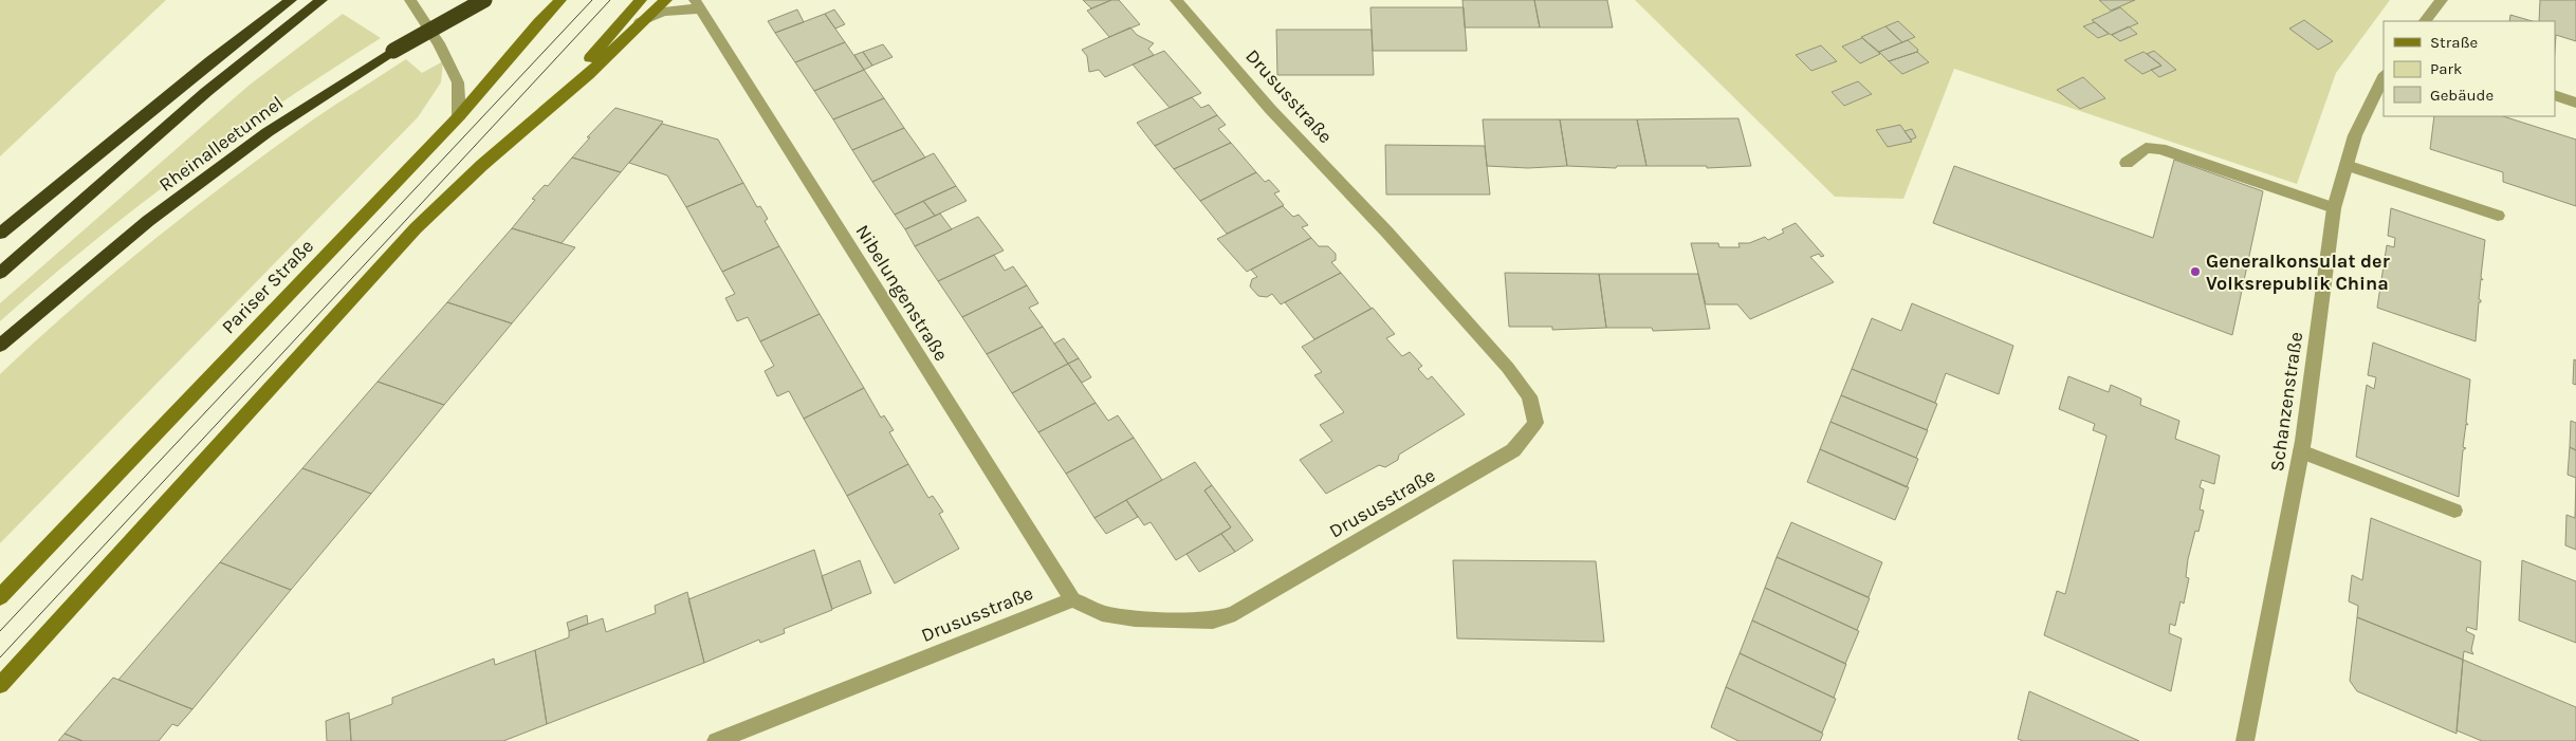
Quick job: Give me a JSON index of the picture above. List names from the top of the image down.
{
  "streets": {
    "highway": ["Rheinalleetunnel"],
    "main road": ["Pariser Straße"],
    "street": ["Drususstraße", "Nibelungenstraße", "Schanzenstraße"]
  },
  "crossings": [
    ["Drususstraße", "Nibelungenstraße"]
  ],
  "places": ["Generalkonsulat der Volksrepublik China"],
  "legend": ["Straße", "Park", "Gebäude"]
}
